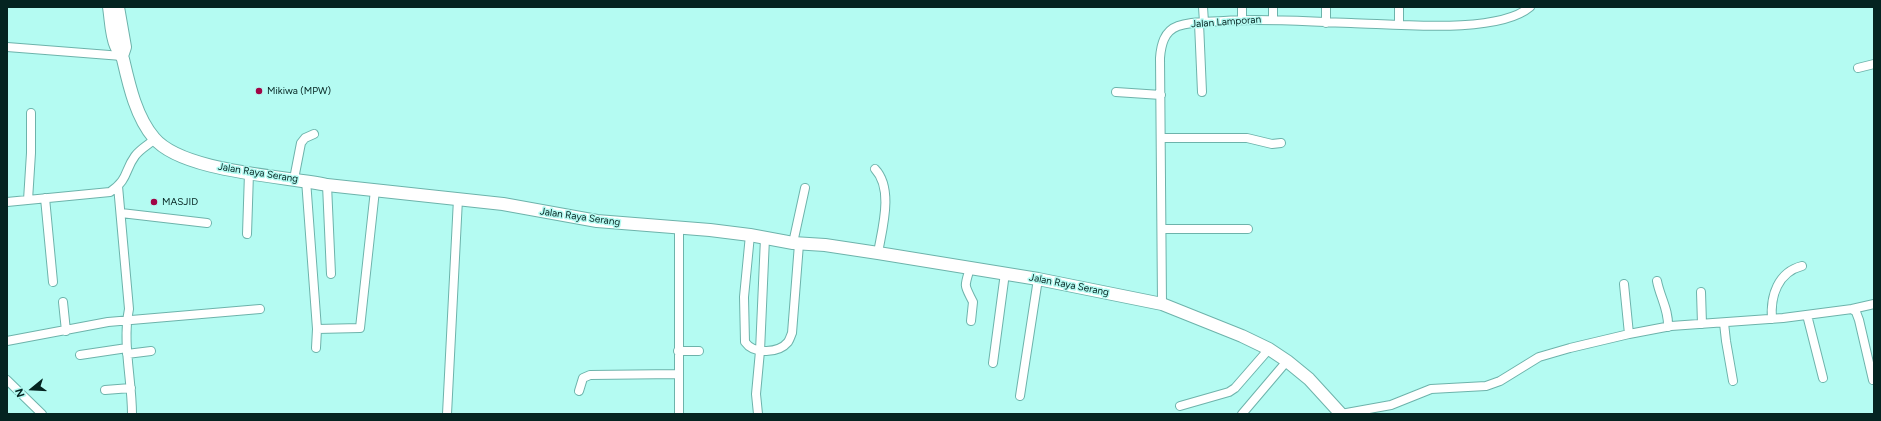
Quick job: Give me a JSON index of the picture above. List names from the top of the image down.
{
  "streets": {
    "highway": ["Jalan Raya Serang"],
    "street": ["Jalan Lamporan"]
  },
  "crossings": [
    ["Jalan Lamporan", "Jalan Raya Serang"]
  ],
  "places": ["Mikiwa (MPW)", "MASJID"],
  "north": "left"
}
